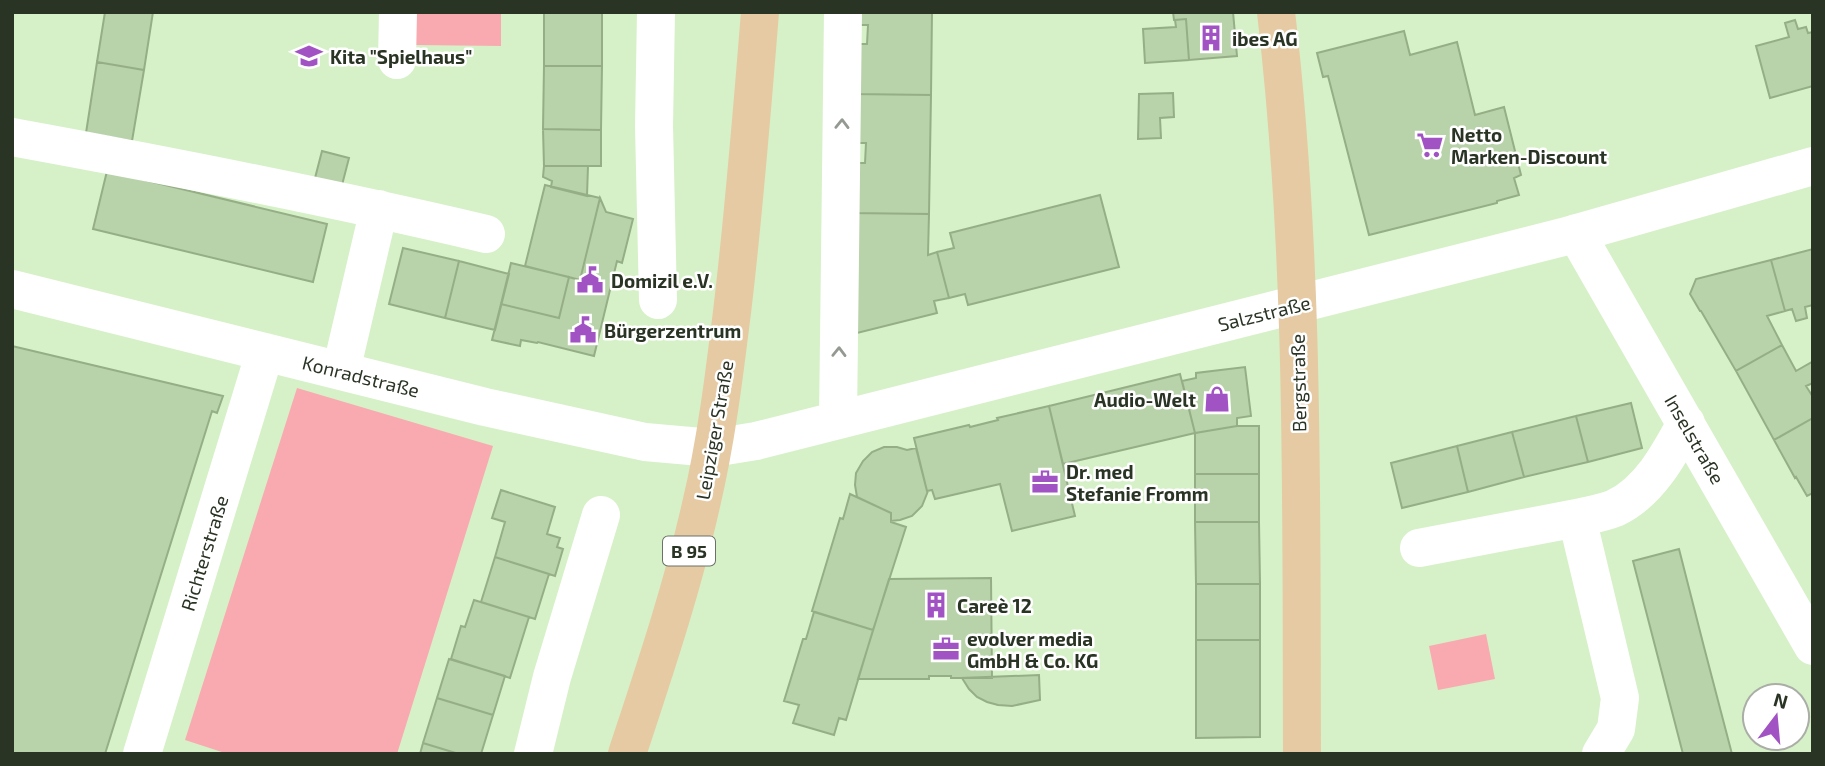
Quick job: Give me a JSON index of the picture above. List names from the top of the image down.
{
  "streets": {
    "main road": ["Bergstraße", "Leipziger Straße", "B 95"],
    "street": [
      "Salzstraße",
      "Konradstraße",
      "Inselstraße",
      "Richterstraße"
    ]
  },
  "crossings": [
    ["Salzstraße", "Konradstraße"],
    ["Salzstraße", "Bergstraße"],
    ["Salzstraße", "Leipziger Straße"],
    ["Salzstraße", "Inselstraße"],
    ["Konradstraße", "Leipziger Straße"],
    ["Konradstraße", "Richterstraße"]
  ],
  "places": {
    "building": ["ibes AG", "Careè 12"],
    "school or university": ["Kita \"Spielhaus\""],
    "supermarket": ["Netto Marken-Discount"],
    "public building": ["Domizil e.V.", "Bürgerzentrum"],
    "shop": ["Audio-Welt"],
    "office": ["Dr. med Stefanie Fromm", "evolver media GmbH & Co. KG"]
  },
  "north": "top"
}
